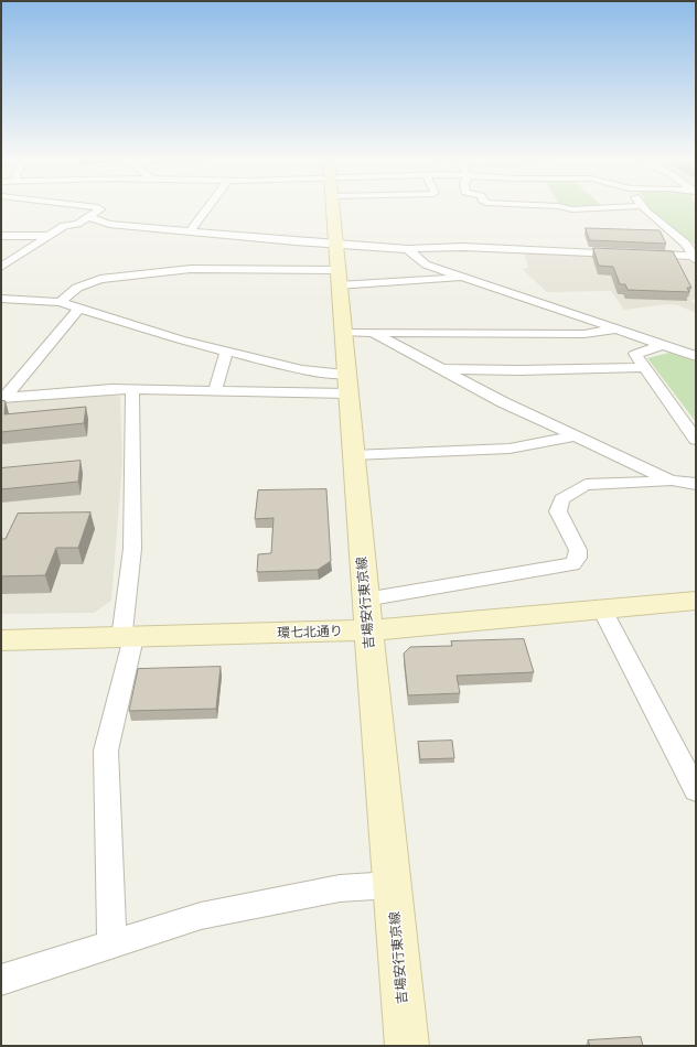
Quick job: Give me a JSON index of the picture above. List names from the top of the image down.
{
  "streets": {
    "main road": ["吉場安行東京線", "環七北通り"]
  },
  "crossings": [
    ["吉場安行東京線", "環七北通り"]
  ]
}
